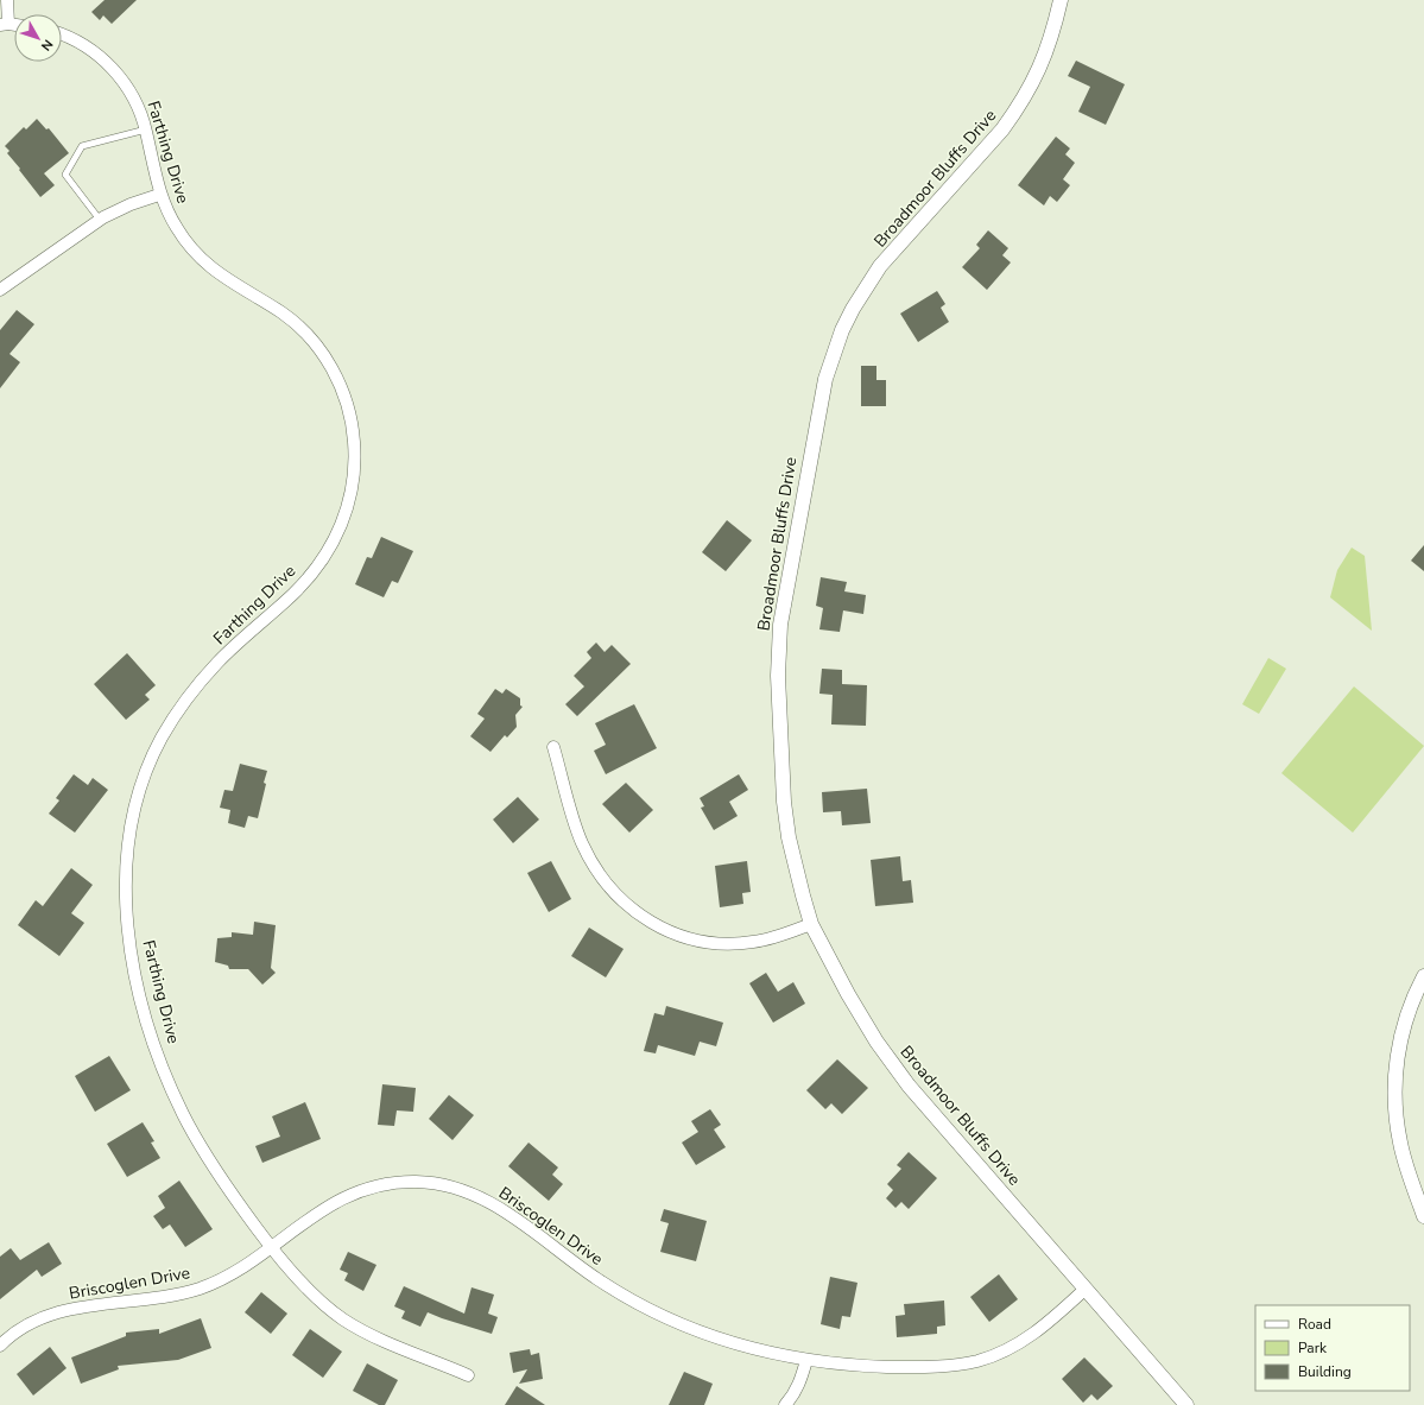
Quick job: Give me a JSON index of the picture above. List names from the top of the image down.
{
  "streets": {
    "street": ["Farthing Drive", "Broadmoor Bluffs Drive", "Briscoglen Drive"]
  },
  "crossings": [
    ["Farthing Drive", "Briscoglen Drive"],
    ["Broadmoor Bluffs Drive", "Briscoglen Drive"]
  ],
  "legend": ["Road", "Park", "Building"],
  "north": "bottom right"
}
